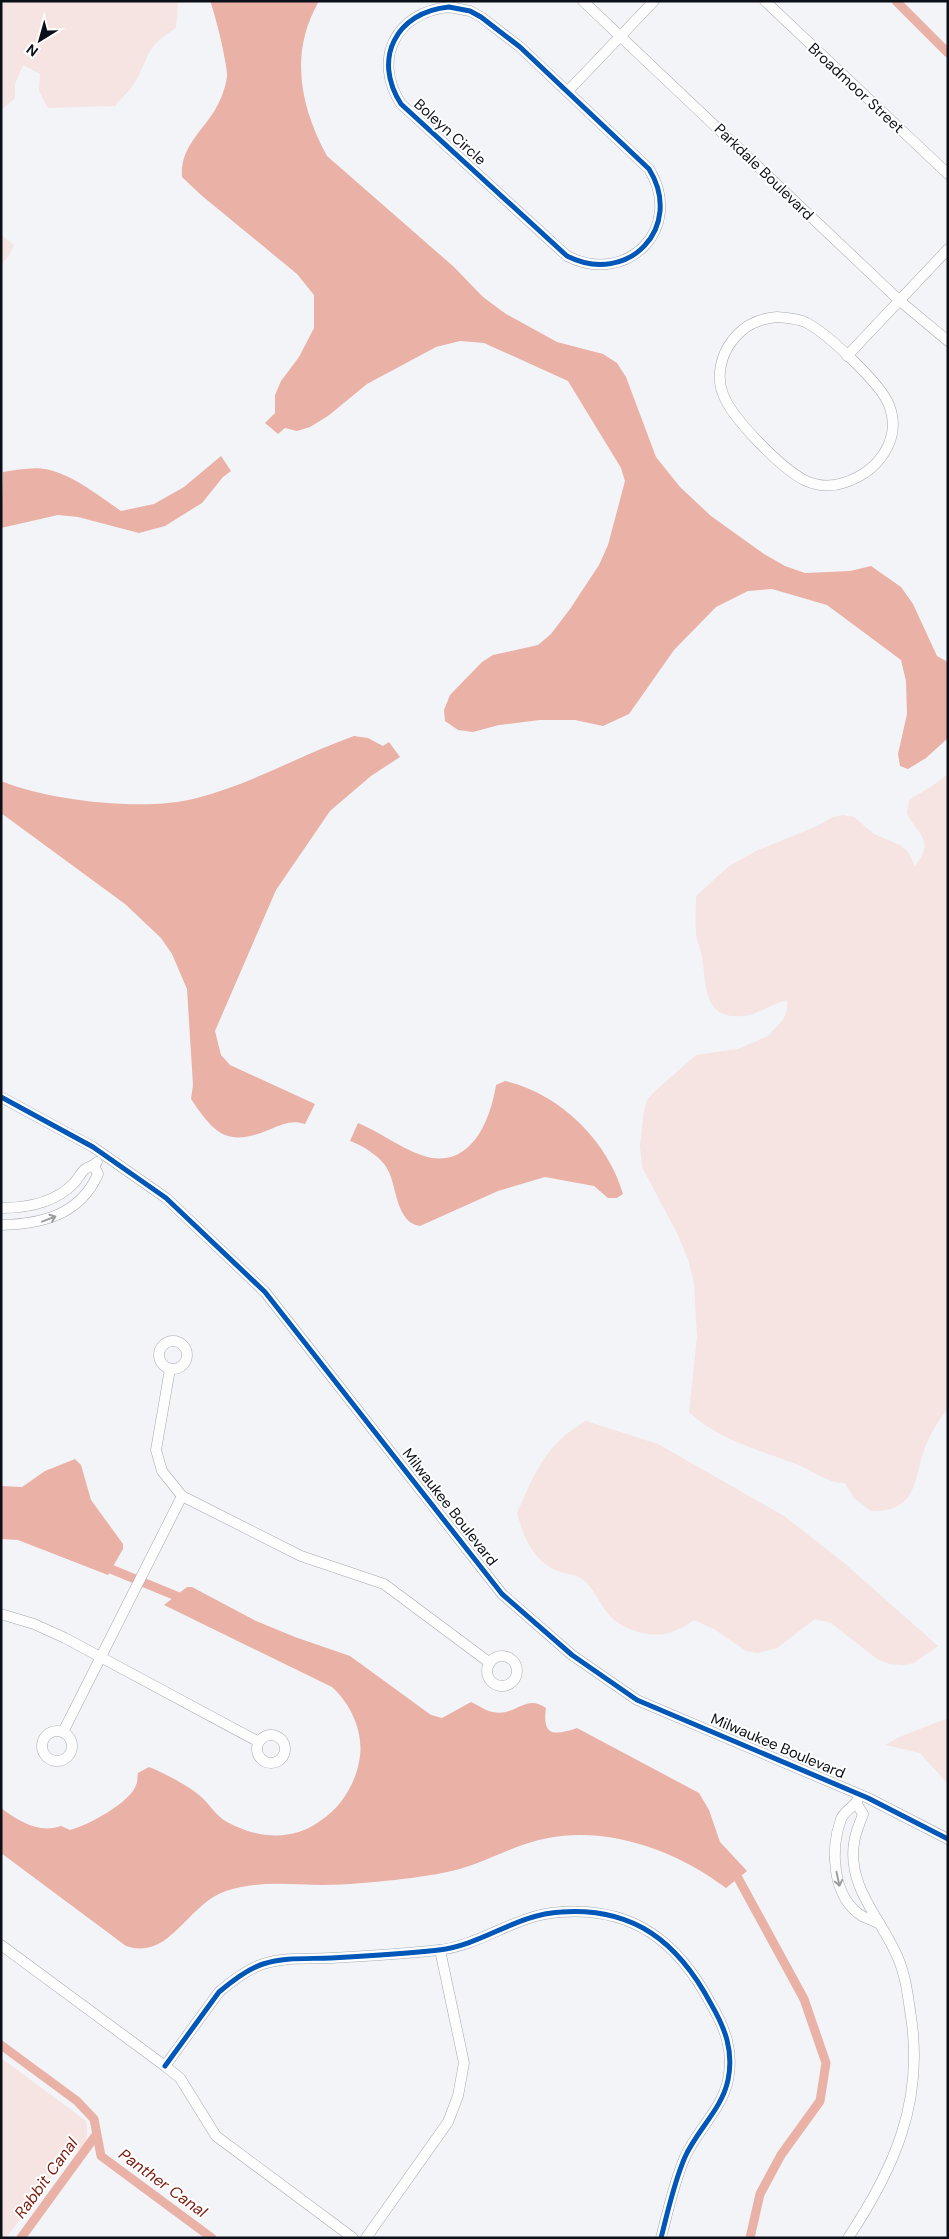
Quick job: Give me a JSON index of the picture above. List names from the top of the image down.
{
  "streets": {
    "street": [
      "Broadmoor Street",
      "Boleyn Circle",
      "Parkdale Boulevard",
      "Milwaukee Boulevard"
    ]
  },
  "water": ["Rabbit Canal", "Panther Canal"],
  "north": "bottom left"
}
